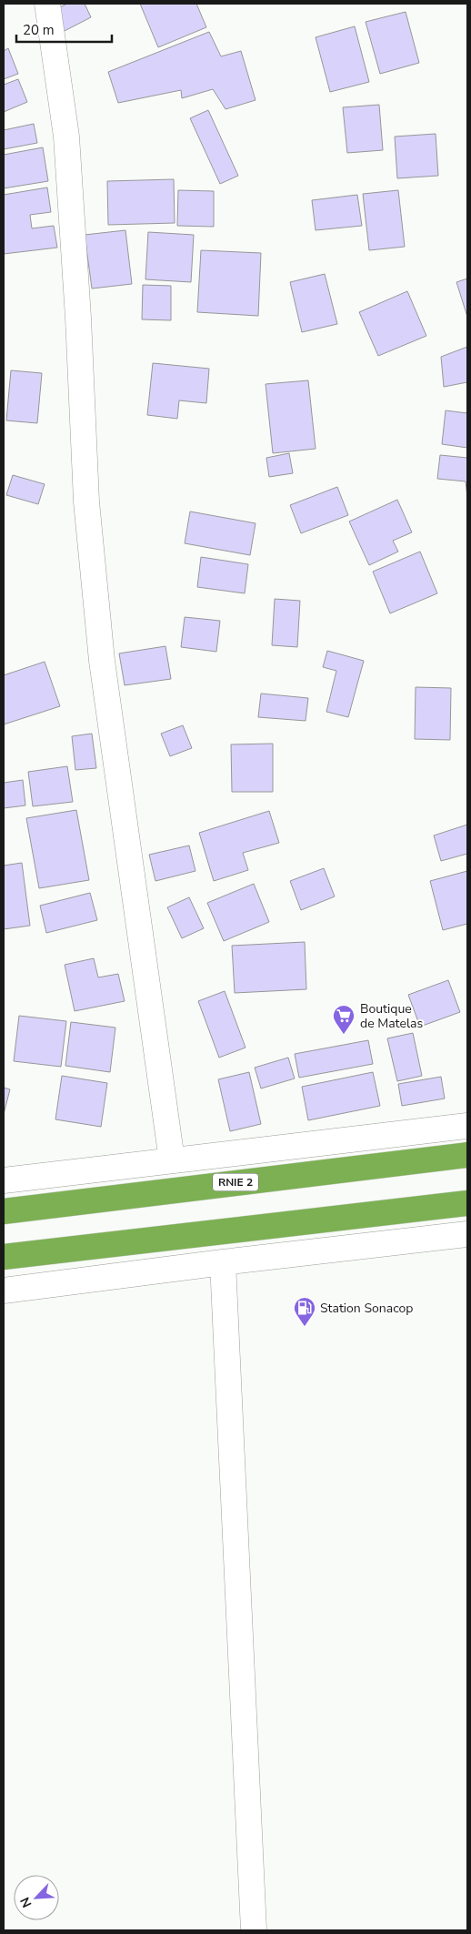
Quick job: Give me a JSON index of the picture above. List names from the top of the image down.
{
  "streets": {
    "highway": ["RNIE 2"]
  },
  "places": {
    "supermarket": ["Boutique de Matelas"],
    "fuel station": ["Station Sonacop"]
  },
  "scale_bar": "20 m",
  "north": "bottom left"
}
